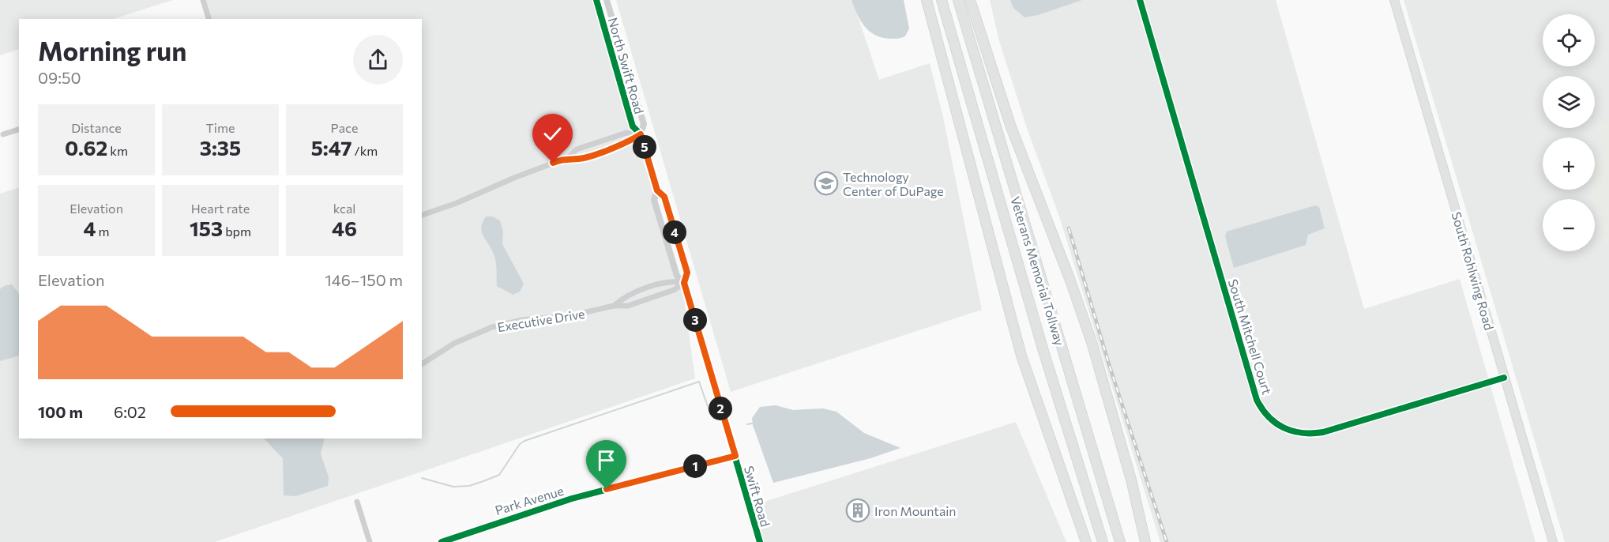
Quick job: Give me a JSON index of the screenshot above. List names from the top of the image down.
{
  "streets": {
    "highway": ["Veterans Memorial Tollway"],
    "main road": ["South Rohlwing Road"],
    "street": [
      "North Swift Road",
      "Executive Drive",
      "South Mitchell Court",
      "Swift Road",
      "Park Avenue"
    ]
  },
  "crossings": [
    ["South Rohlwing Road", "South Mitchell Court"],
    ["Executive Drive", "Swift Road"],
    ["Swift Road", "Park Avenue"]
  ],
  "places": {
    "school or university": ["Technology Center of DuPage"],
    "building": ["Iron Mountain"]
  },
  "page": {
    "map_buttons": ["+", "−"],
    "heading": ["Morning run", "09:50"],
    "stats": [
      ["Distance", "0.62 km"],
      ["Time", "3:35"],
      ["Pace", "5:47 /km"],
      ["Elevation", "4 m"],
      ["Heart rate", "153 bpm"],
      ["kcal", "46"]
    ],
    "pins": [
      "5",
      "4",
      "3",
      "2",
      "1"
    ],
    "chart": ["Elevation", "146–150 m"],
    "list": [
      {
        "name": "100 m",
        "note": "6:02"
      }
    ]
  }
}
